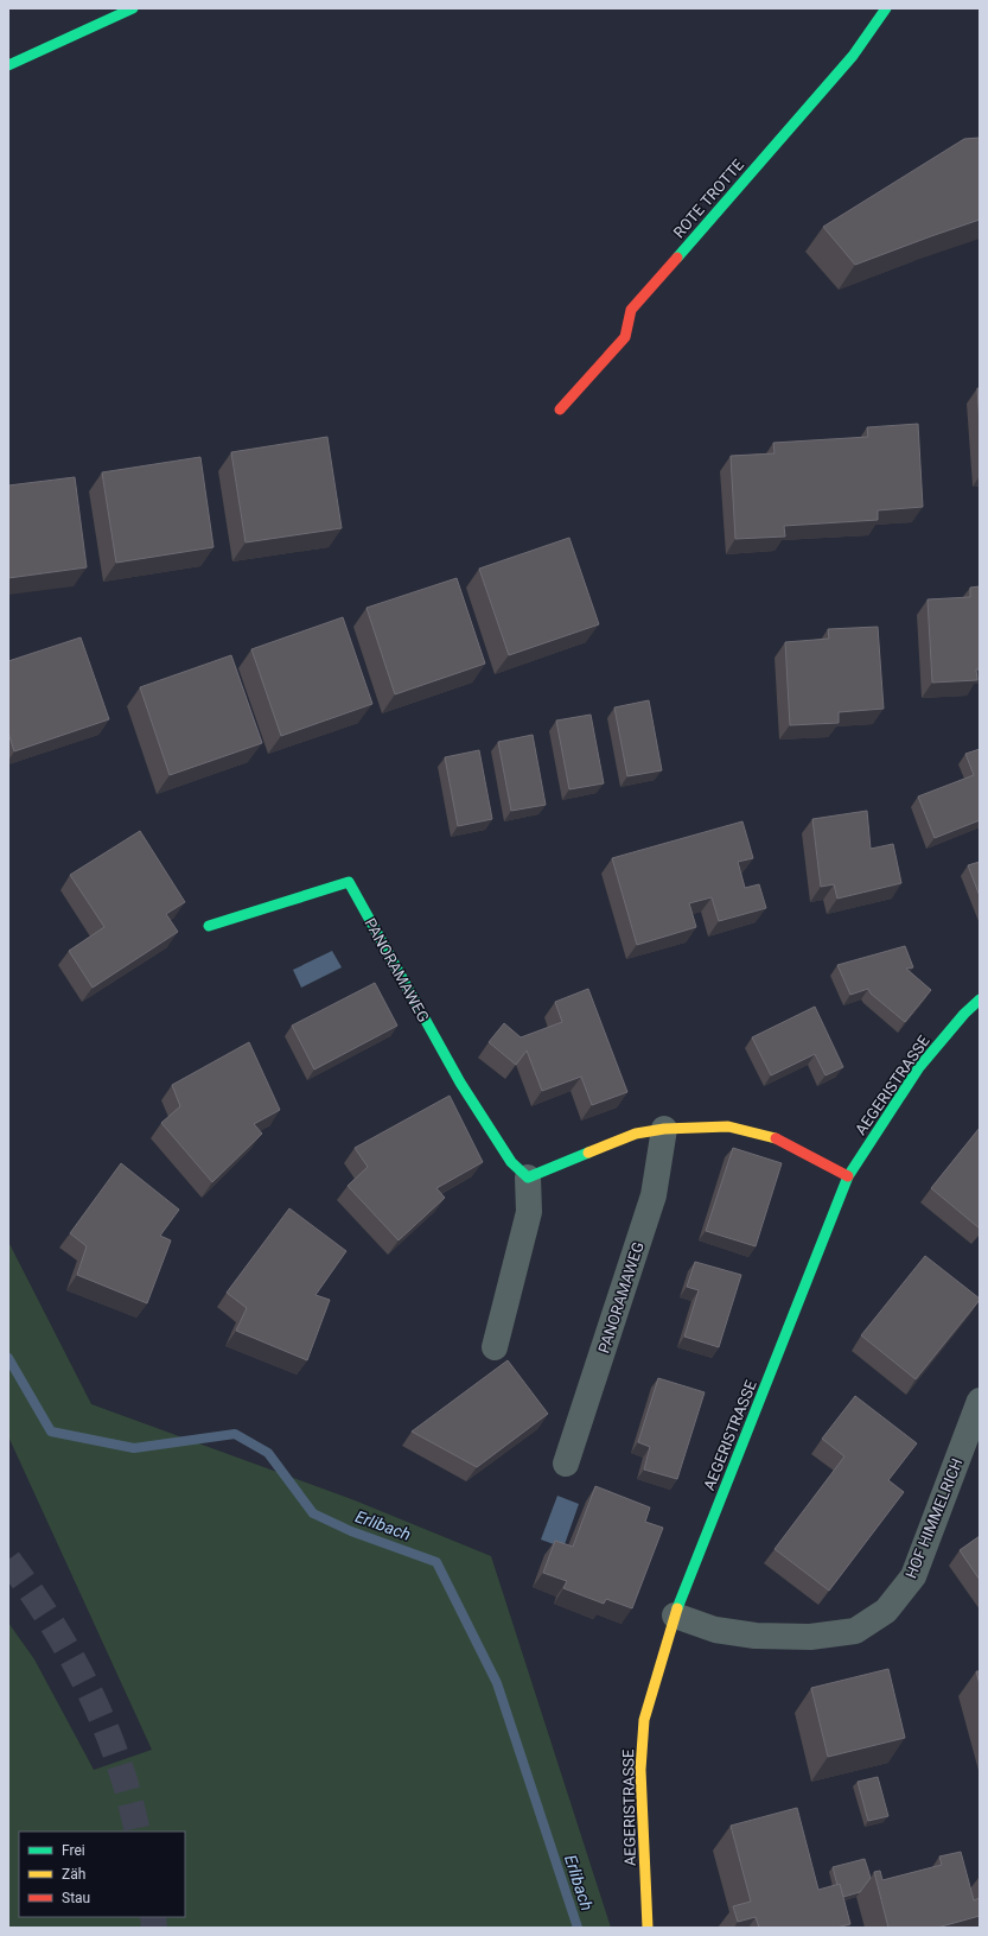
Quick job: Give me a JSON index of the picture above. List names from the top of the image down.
{
  "streets": {
    "street": [
      "ROTE TROTTE",
      "PANORAMAWEG",
      "AEGERISTRASSE",
      "HOF HIMMELRICH"
    ]
  },
  "crossings": [
    ["AEGERISTRASSE", "HOF HIMMELRICH"]
  ],
  "water": ["Erlibach"],
  "legend": ["Frei", "Zäh", "Stau"]
}
